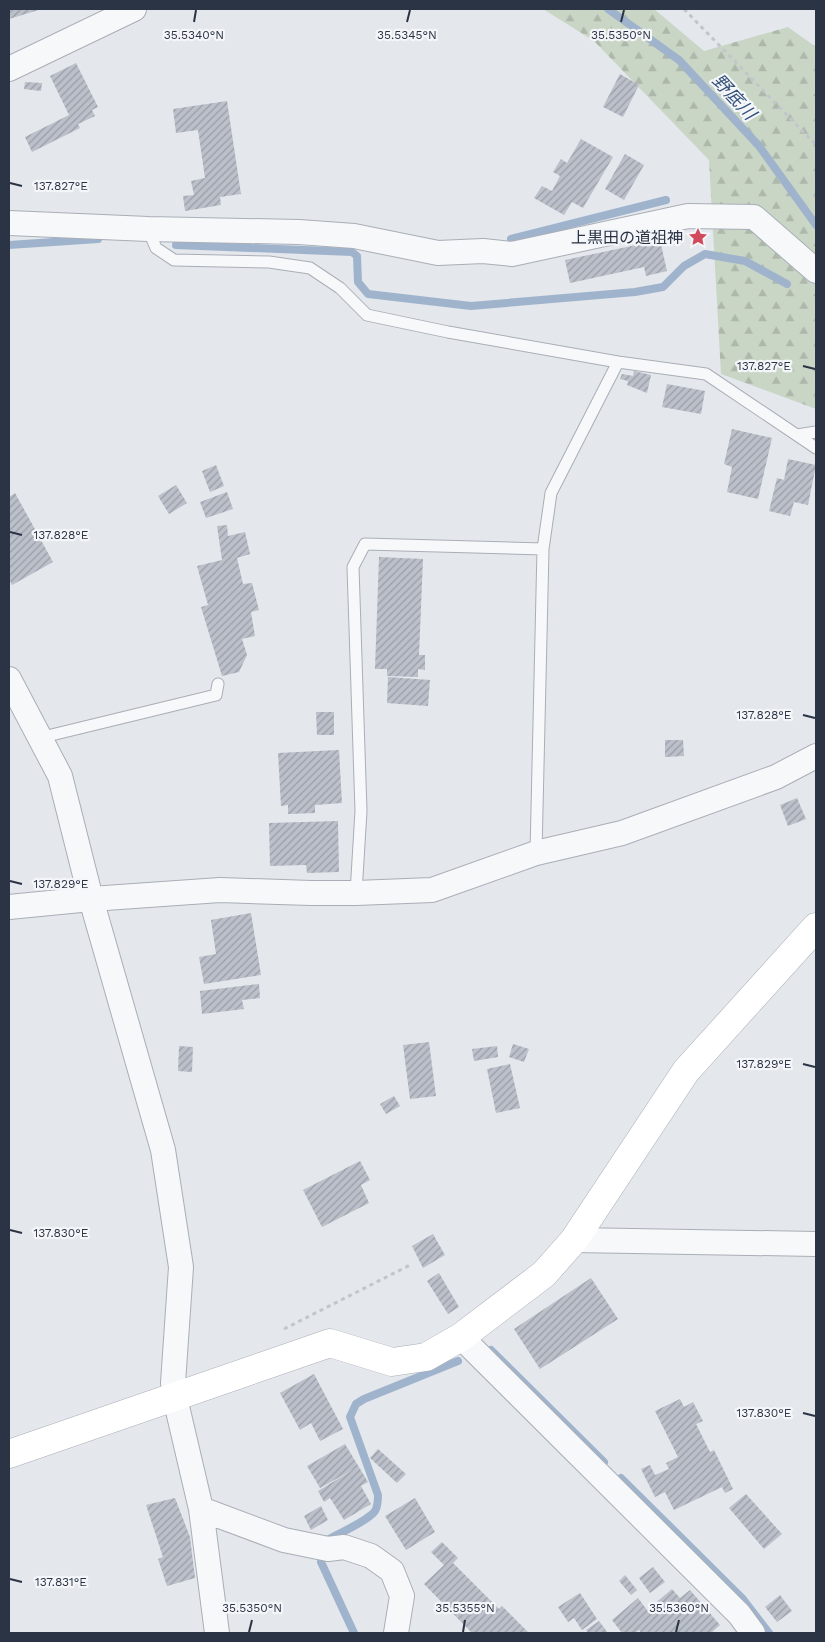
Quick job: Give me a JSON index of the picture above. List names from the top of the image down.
{
  "water": ["野底川"],
  "places": {
    "place": ["上黒田の道祖神"]
  },
  "coordinates": [
    "35.5340°N",
    "35.5345°N",
    "35.5350°N",
    "137.827°E",
    "137.828°E",
    "137.829°E",
    "137.830°E",
    "137.831°E",
    "35.5355°N",
    "35.5360°N"
  ]
}
